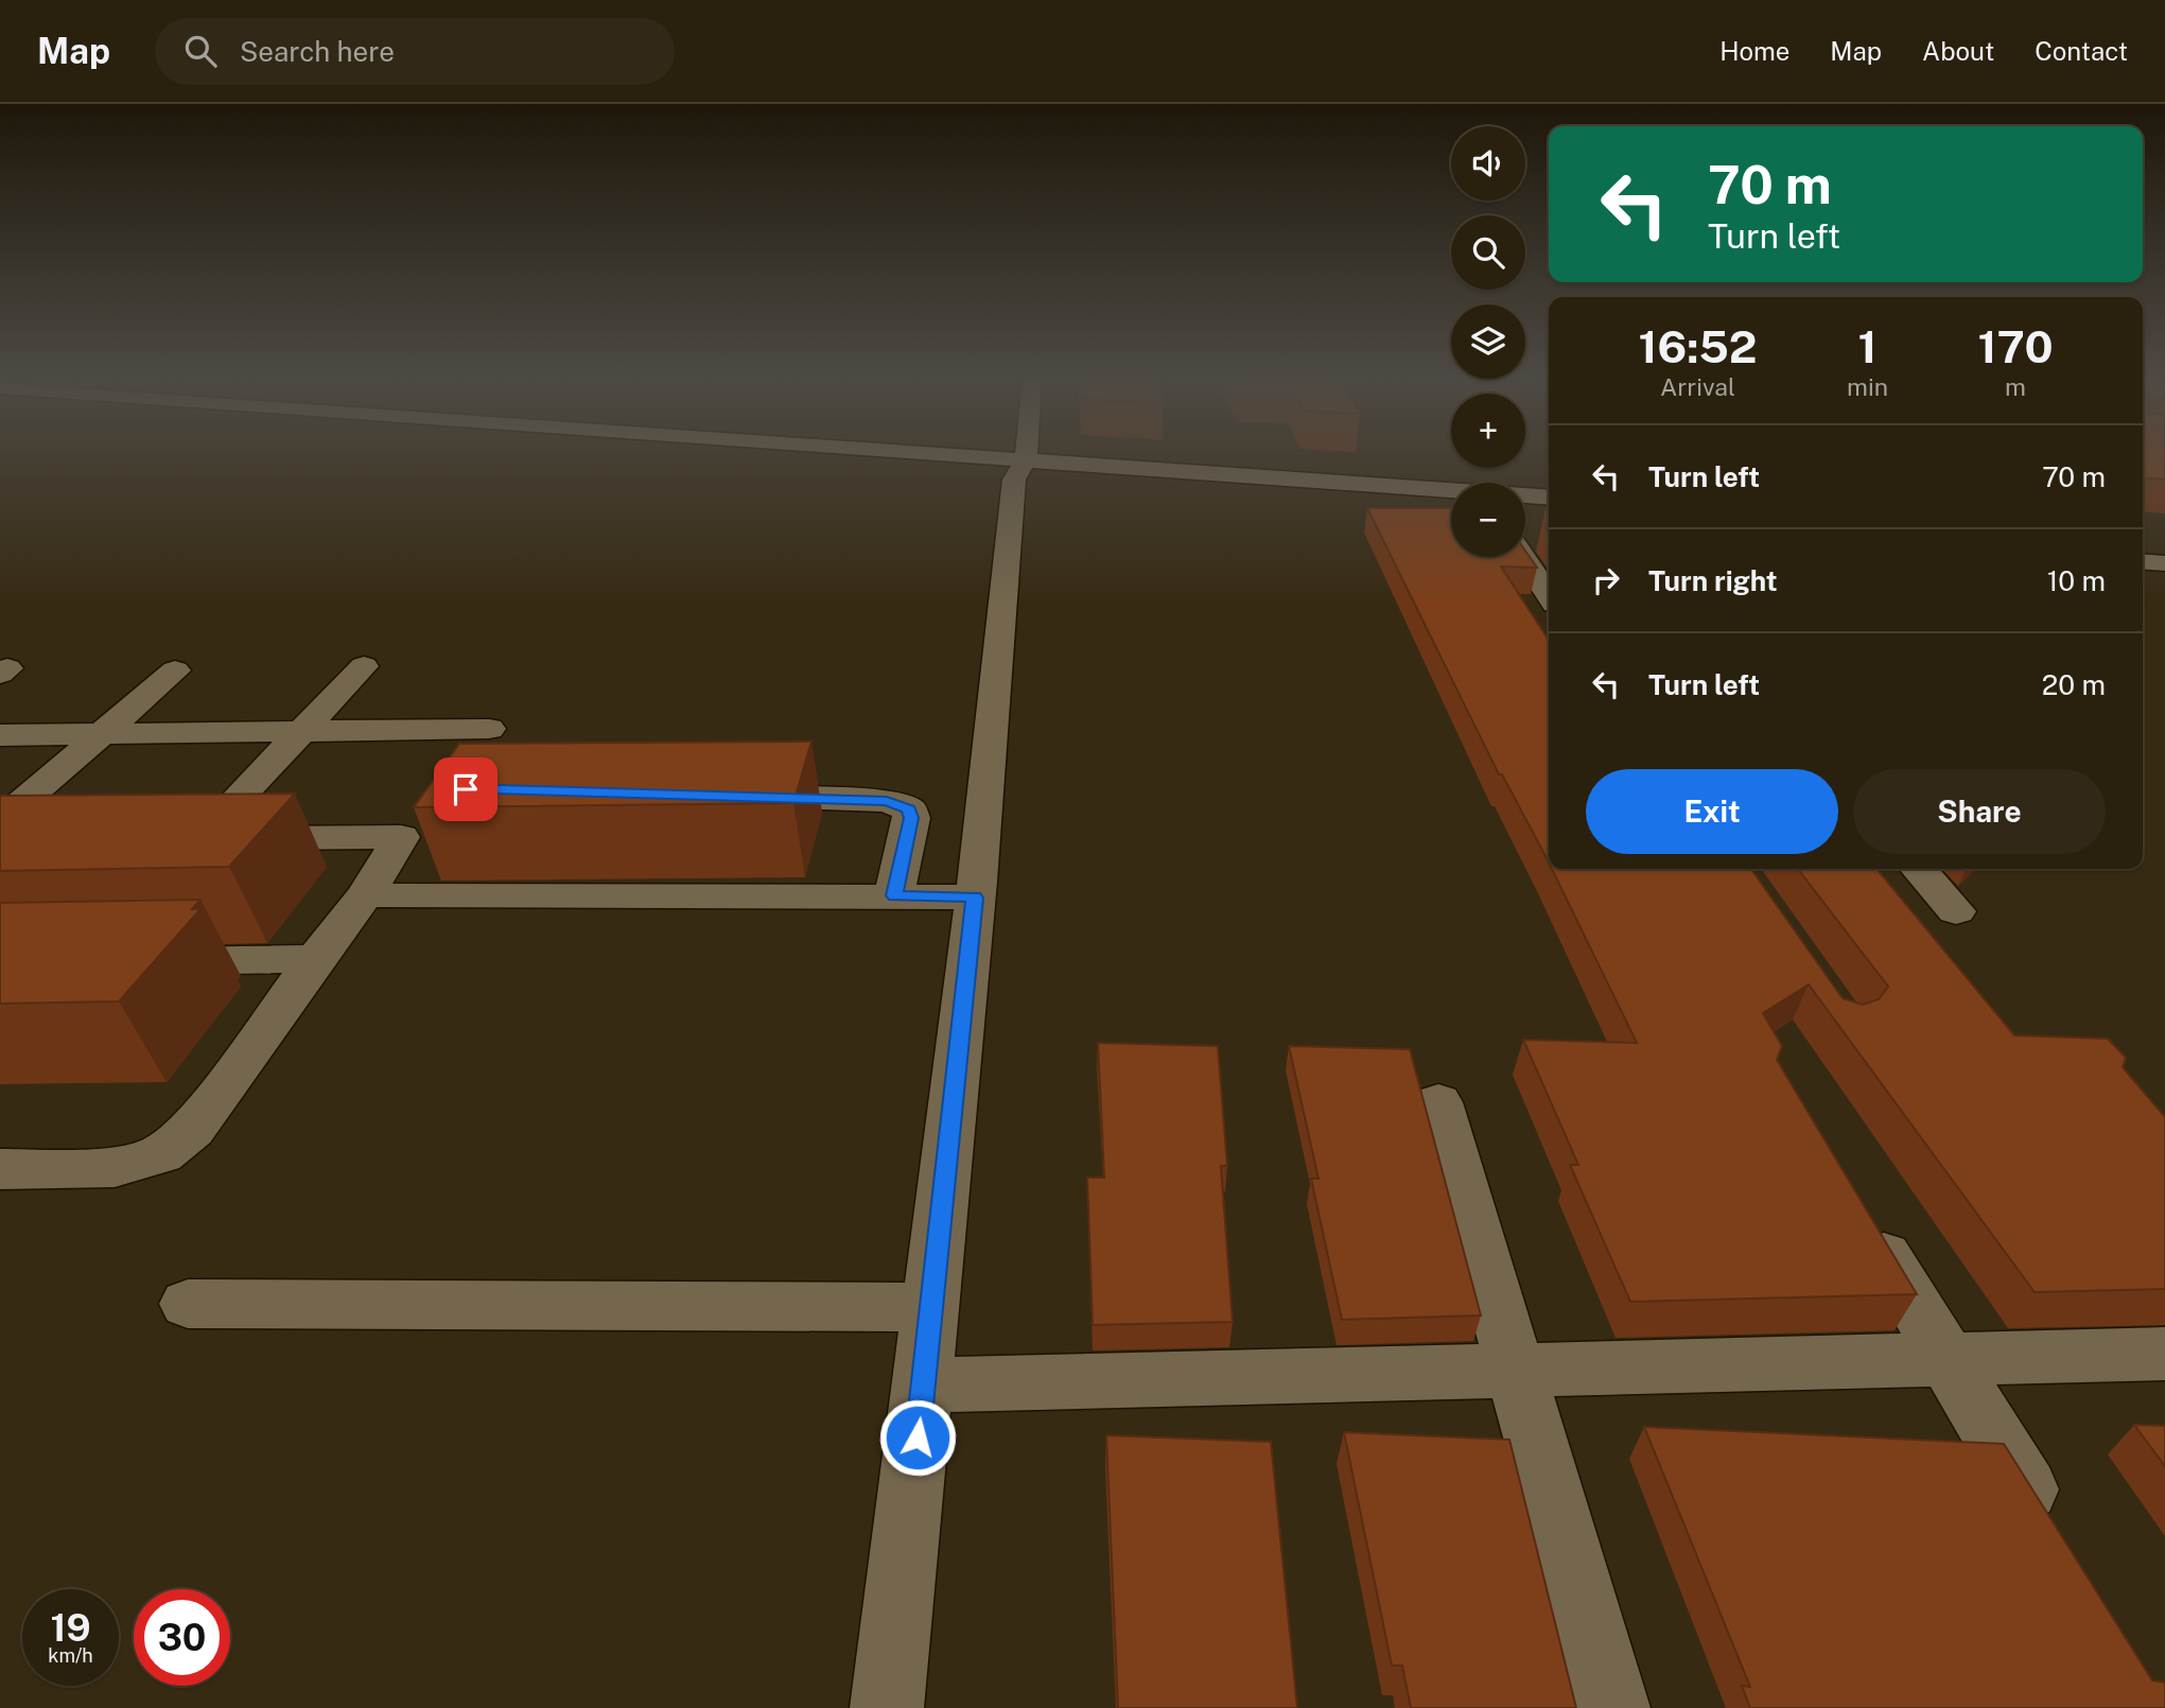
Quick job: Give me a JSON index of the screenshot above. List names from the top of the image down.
{
  "page": {
    "header": "Map",
    "search": "Search here",
    "nav": [
      "Home",
      "Map",
      "About",
      "Contact"
    ],
    "map_buttons": ["+", "−"],
    "turn": ["70 m", "Turn left"],
    "eta": [
      "16:52",
      "Arrival",
      "1",
      "min",
      "170",
      "m"
    ],
    "list": [
      {
        "name": "Turn left",
        "value": "70 m"
      },
      {
        "name": "Turn right",
        "value": "10 m"
      },
      {
        "name": "Turn left",
        "value": "20 m"
      }
    ],
    "buttons": ["Exit", "Share"],
    "speed": "19 km/h",
    "limit": "30"
  }
}
